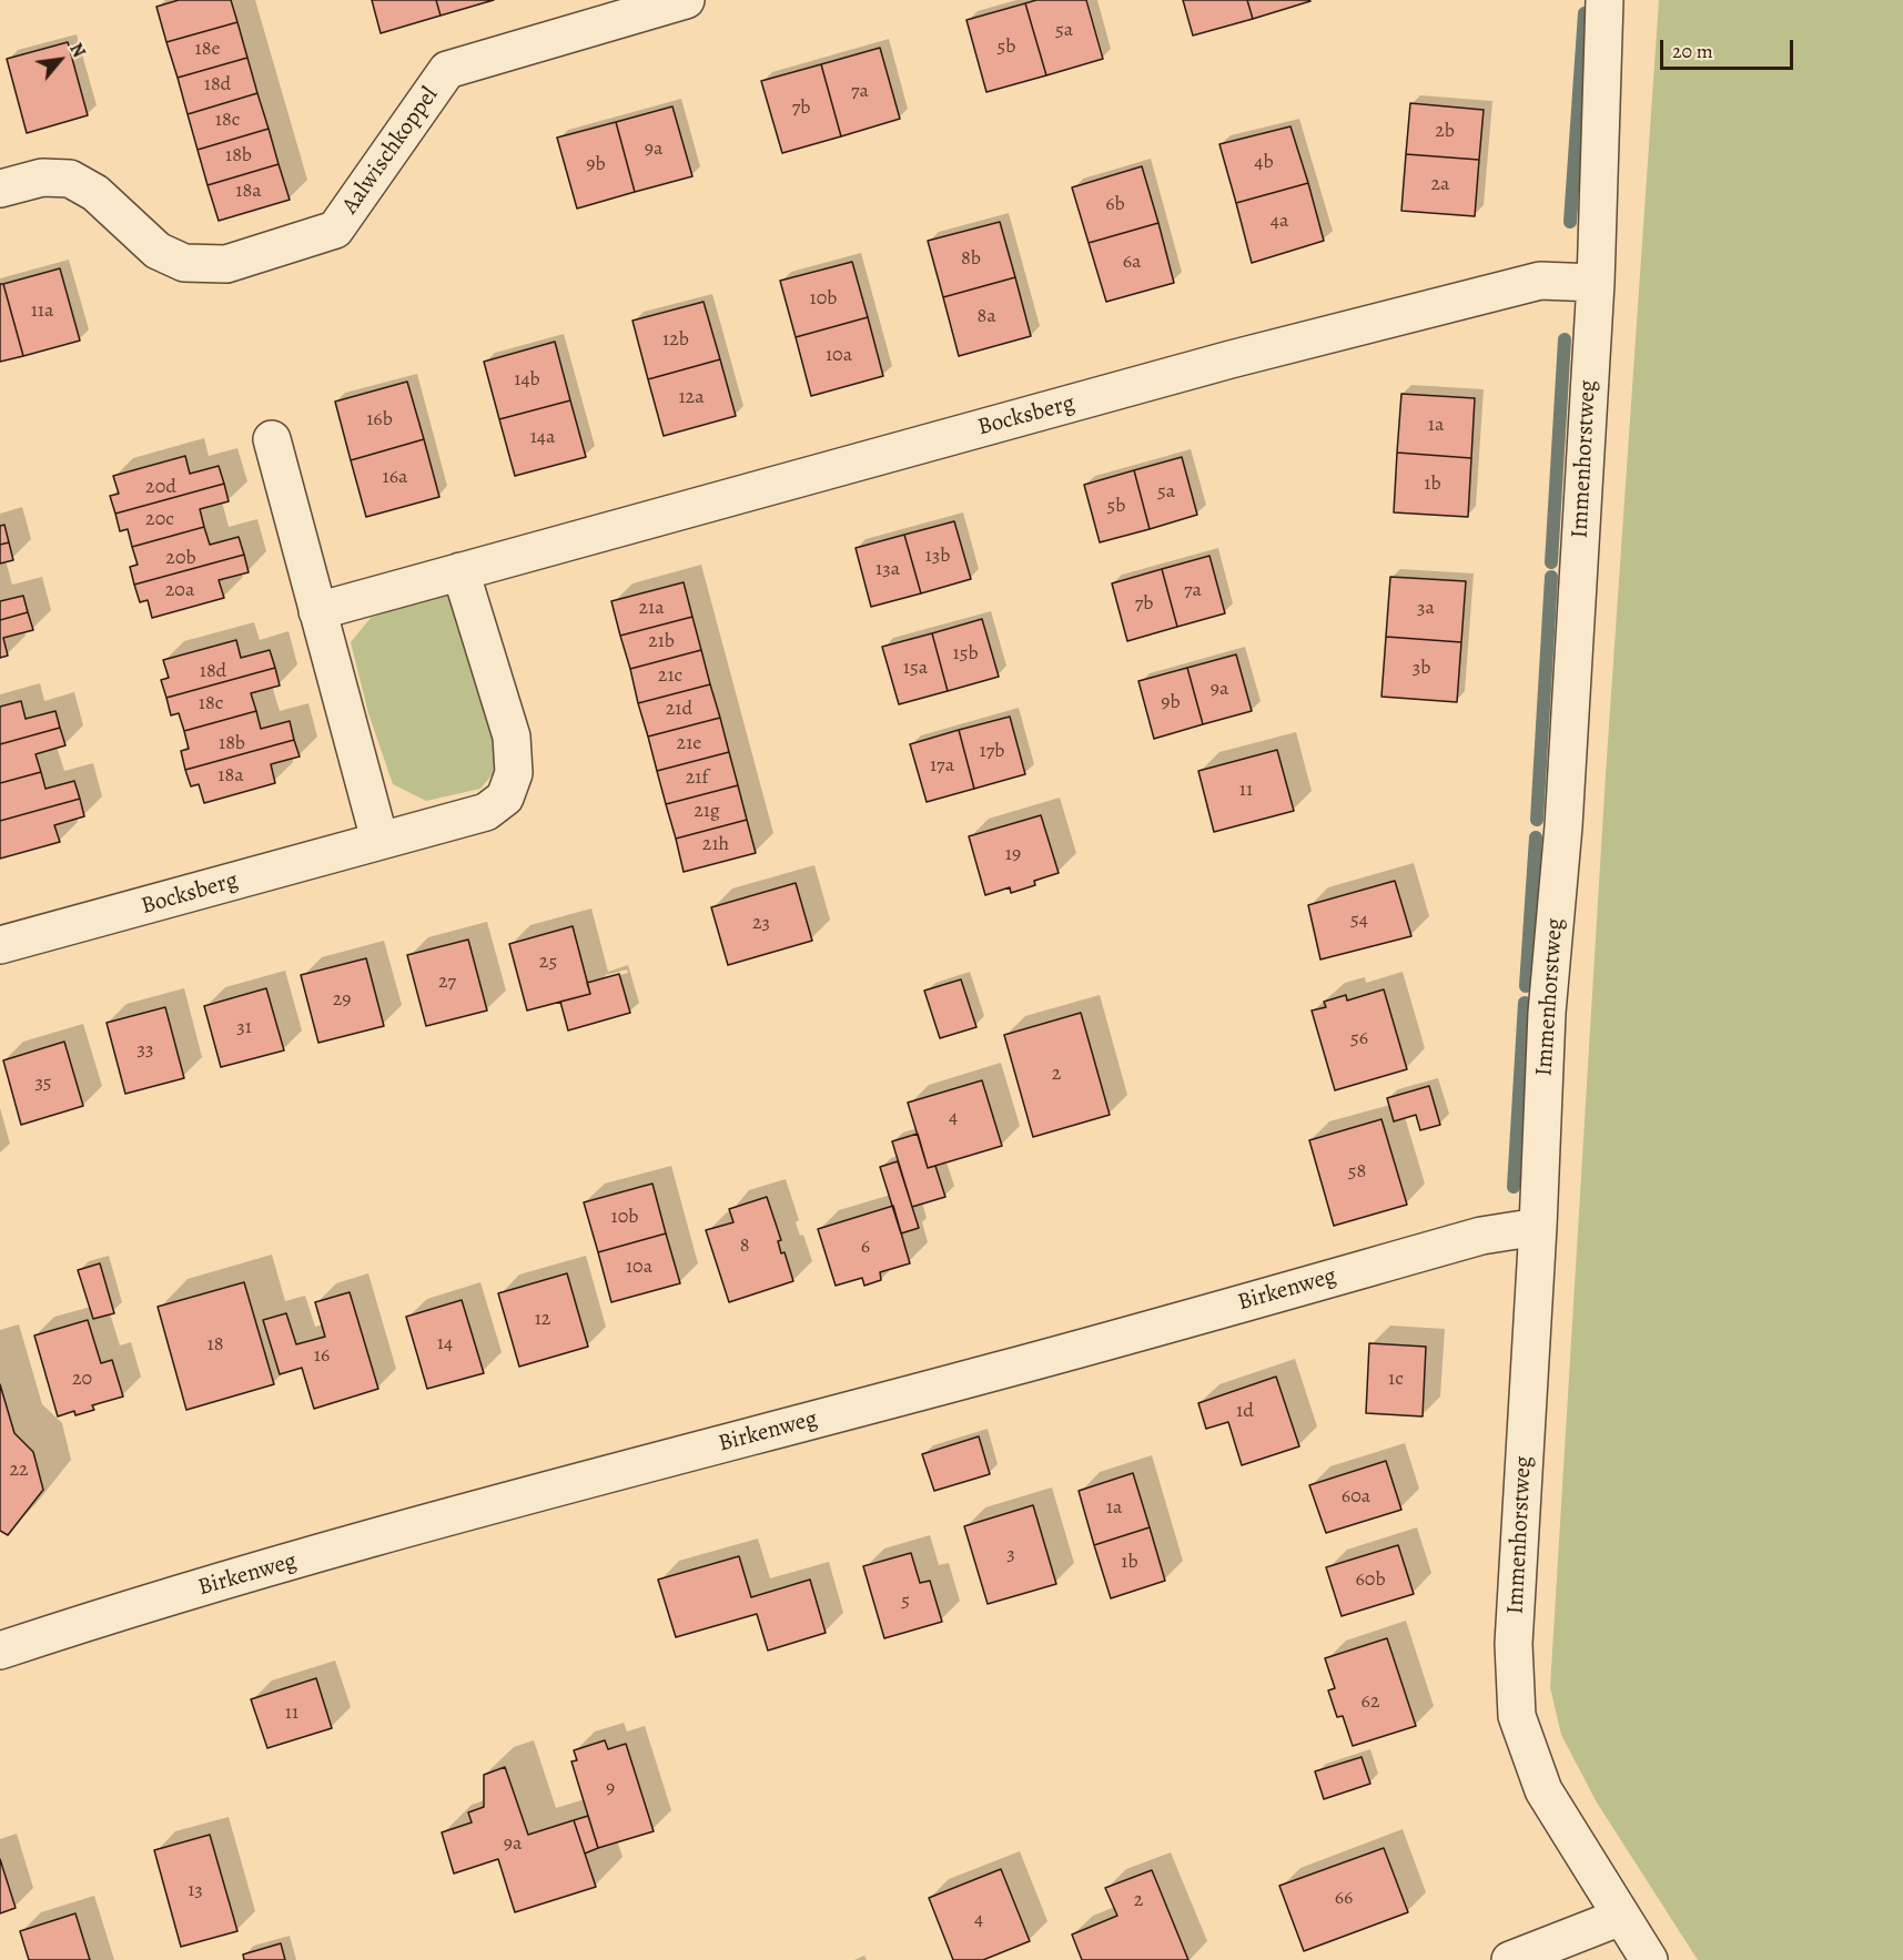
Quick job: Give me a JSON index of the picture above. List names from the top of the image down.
{
  "streets": {
    "street": [
      "Aalwischkoppel",
      "Bocksberg",
      "Immenhorstweg",
      "Birkenweg"
    ]
  },
  "crossings": [
    ["Bocksberg", "Immenhorstweg"],
    ["Immenhorstweg", "Birkenweg"]
  ],
  "house_numbers": [
    "5a",
    "5b",
    "18e",
    "18d",
    "7a",
    "7b",
    "18c",
    "2b",
    "9a",
    "18b",
    "4b",
    "9b",
    "2a",
    "18a",
    "6b",
    "4a",
    "8b",
    "6a",
    "10b",
    "11a",
    "8a",
    "12b",
    "10a",
    "14b",
    "12a",
    "16b",
    "1a",
    "14a",
    "16a",
    "1b",
    "20d",
    "5a",
    "5b",
    "20c",
    "13b",
    "20b",
    "13a",
    "20a",
    "7a",
    "7b",
    "21a",
    "3a",
    "21b",
    "15b",
    "15a",
    "3b",
    "18d",
    "21c",
    "9a",
    "9b",
    "18c",
    "21d",
    "18b",
    "21e",
    "17b",
    "17a",
    "18a",
    "21f",
    "11",
    "21g",
    "21h",
    "19",
    "54",
    "23",
    "25",
    "27",
    "29",
    "31",
    "56",
    "33",
    "2",
    "35",
    "4",
    "58",
    "10b",
    "8",
    "6",
    "10a",
    "12",
    "14",
    "18",
    "16",
    "20",
    "1c",
    "1d",
    "22",
    "60a",
    "1a",
    "3",
    "1b",
    "60b",
    "5",
    "62",
    "11",
    "9",
    "9a",
    "13",
    "66",
    "2",
    "4"
  ],
  "scale_bar": "20 m",
  "north": "top right"
}
